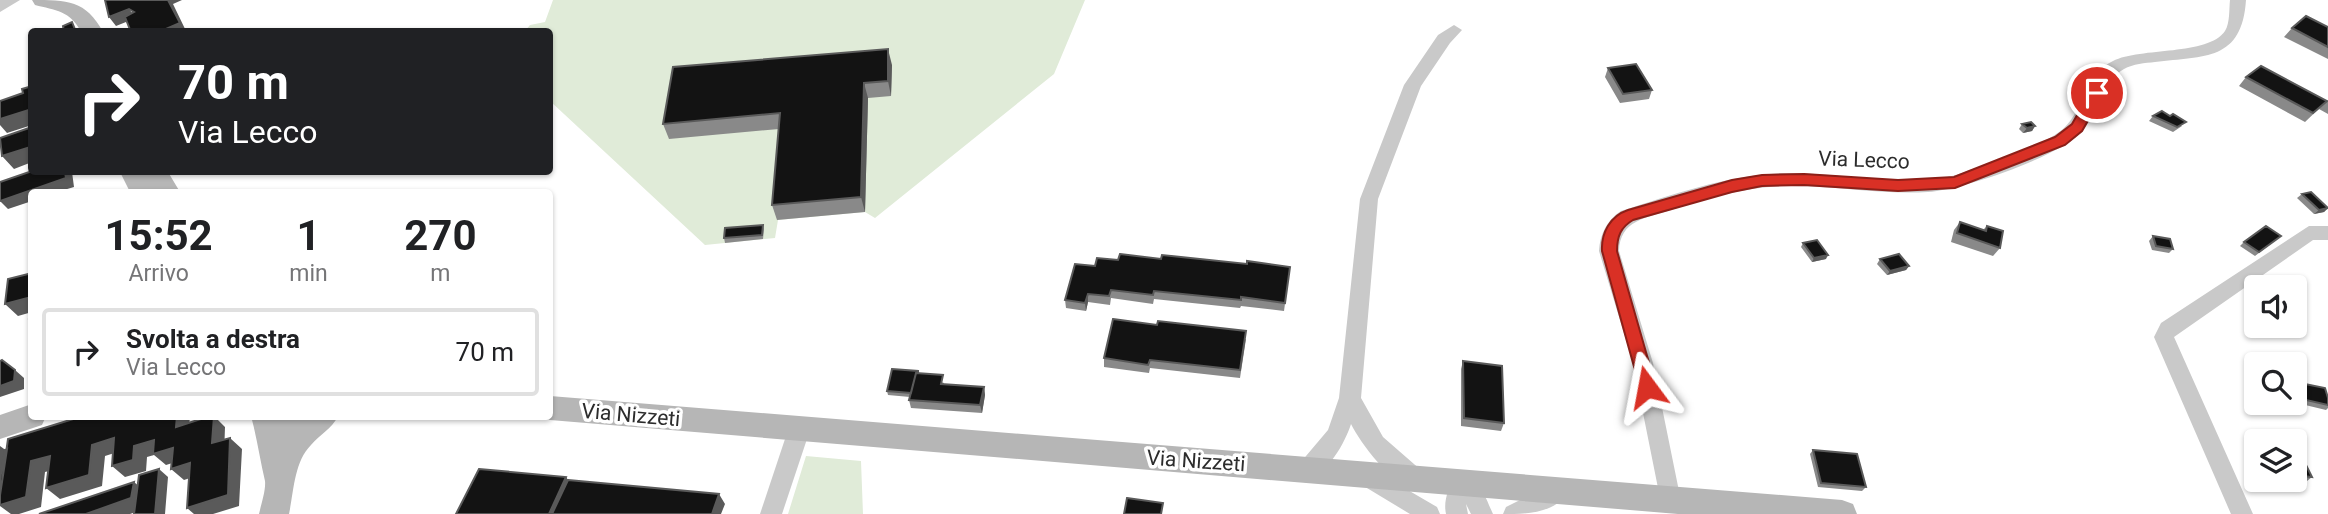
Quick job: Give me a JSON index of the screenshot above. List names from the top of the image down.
{
  "streets": {
    "street": ["Via Lecco", "Via Nizzeti"]
  },
  "crossings": [
    ["Via Lecco", "Via Nizzeti"]
  ],
  "page": {
    "turn": ["70 m", "Via Lecco"],
    "eta": [
      "15:52",
      "Arrivo",
      "1",
      "min",
      "270",
      "m"
    ],
    "list": [
      {
        "name": "Svolta a destra",
        "note": "Via Lecco",
        "value": "70 m"
      }
    ]
  }
}
